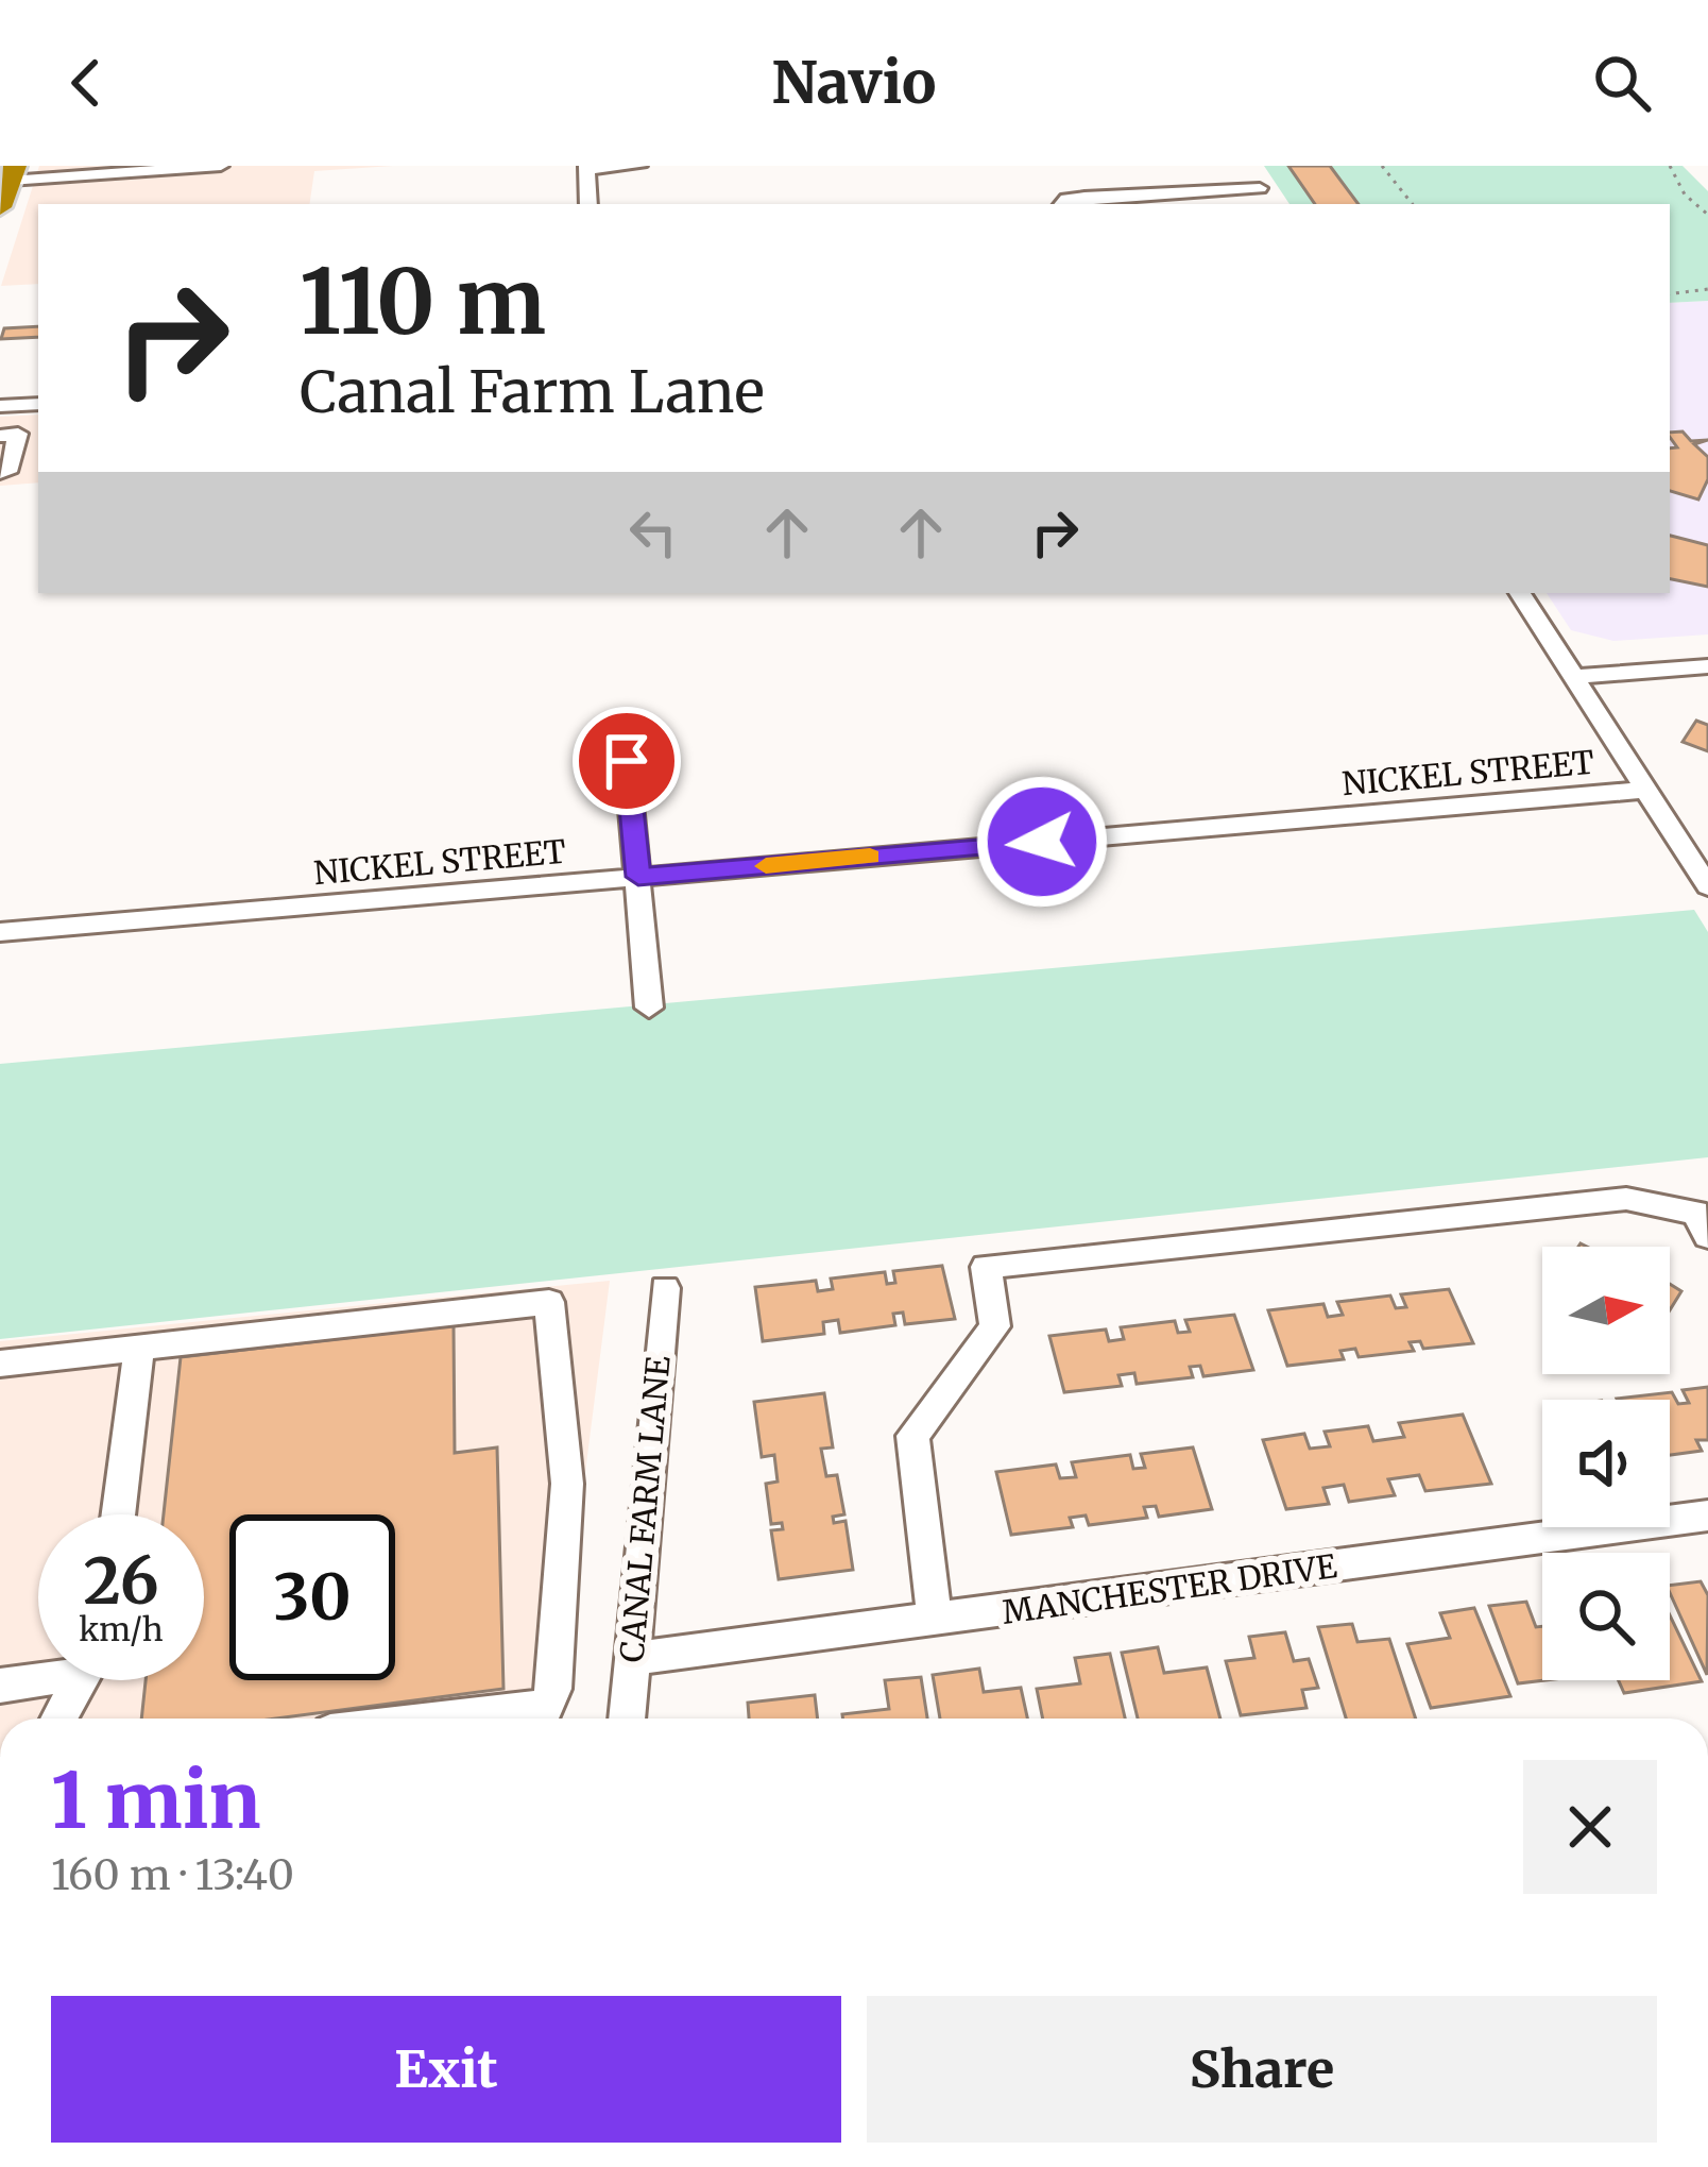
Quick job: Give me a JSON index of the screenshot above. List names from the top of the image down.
{
  "streets": {
    "street": ["NICKEL STREET", "CANAL FARM LANE", "MANCHESTER DRIVE"]
  },
  "crossings": [
    ["CANAL FARM LANE", "MANCHESTER DRIVE"]
  ],
  "north": "right",
  "page": {
    "header": "Navio",
    "turn": ["110 m", "Canal Farm Lane"],
    "speed": "26 km/h",
    "limit": "30",
    "heading": ["1 min", "160 m · 13:40"],
    "buttons": ["Exit", "Share"]
  }
}
